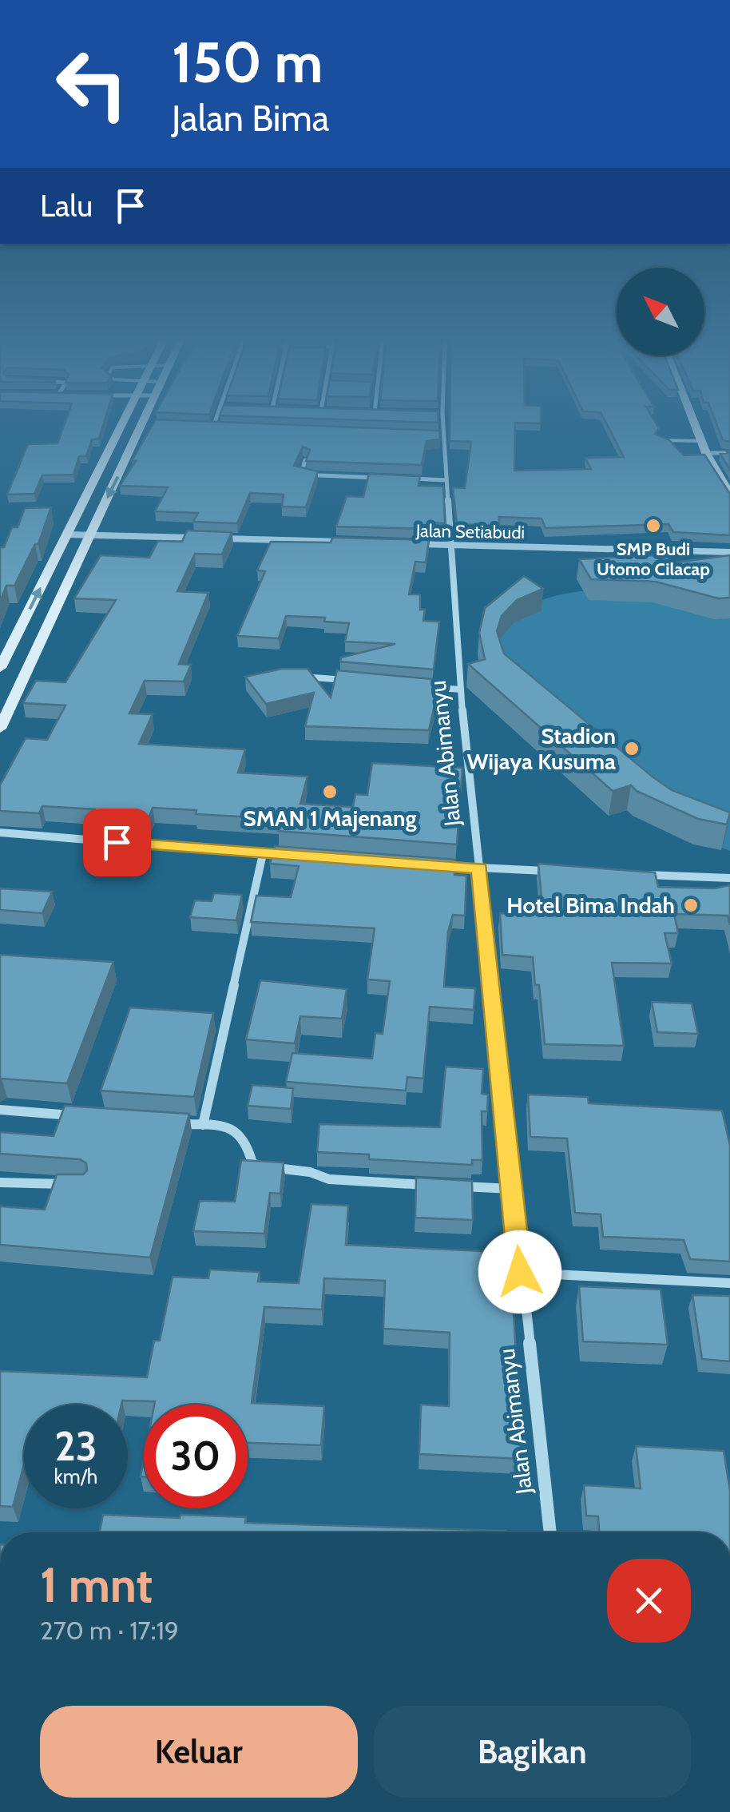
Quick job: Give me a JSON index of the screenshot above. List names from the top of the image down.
{
  "streets": {
    "street": ["Jalan Setiabudi", "Jalan Abimanyu"]
  },
  "crossings": [
    ["Jalan Setiabudi", "Jalan Abimanyu"]
  ],
  "places": [
    "SMP Budi Utomo Cilacap",
    "Stadion Wijaya Kusuma",
    "SMAN 1 Majenang",
    "Hotel Bima Indah"
  ],
  "north": "top left",
  "page": {
    "turn": ["150 m", "Jalan Bima"],
    "then": "Lalu",
    "speed": "23 km/h",
    "limit": "30",
    "heading": ["1 mnt", "270 m · 17:19"],
    "buttons": ["Keluar", "Bagikan"]
  }
}
